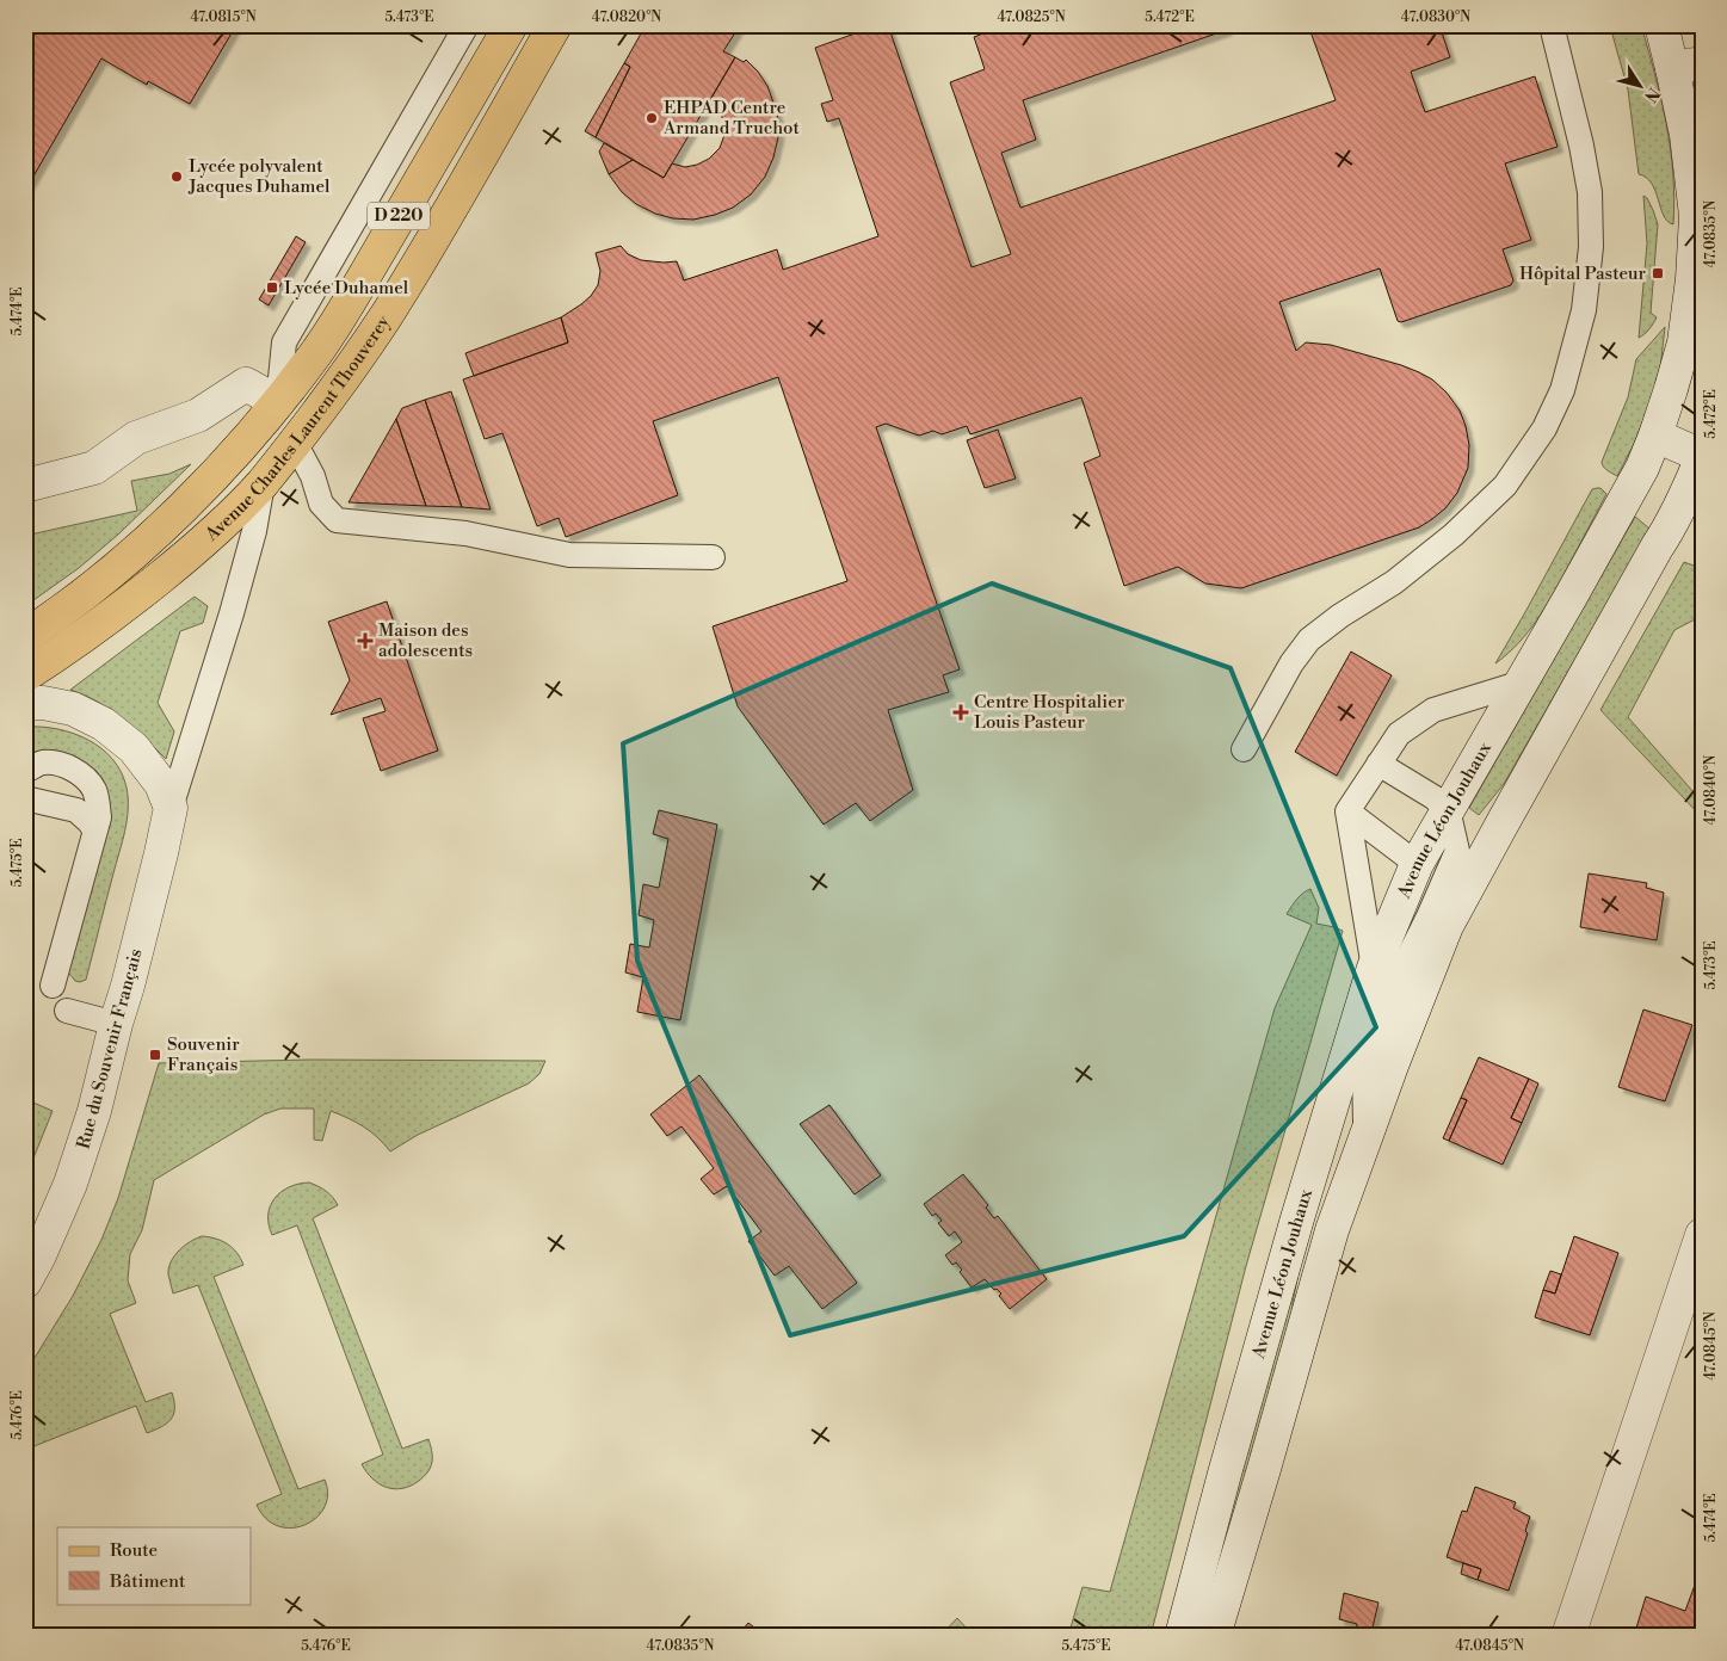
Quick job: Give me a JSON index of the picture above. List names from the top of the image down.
{
  "streets": {
    "main road": [
      "D 220",
      "Avenue Charles Laurent Thouverey",
      "Avenue Léon Jouhaux",
      "Rue du Souvenir Français"
    ]
  },
  "crossings": [
    ["Avenue Charles Laurent Thouverey", "Rue du Souvenir Français"]
  ],
  "places": {
    "other": ["EHPAD Centre Armand Truchot", "Lycée polyvalent Jacques Duhamel"],
    "transit": ["Hôpital Pasteur", "Lycée Duhamel", "Souvenir Français"],
    "health": ["Maison des adolescents", "Centre Hospitalier Louis Pasteur"]
  },
  "legend": ["Route", "Bâtiment"],
  "north": "bottom right",
  "coordinates": [
    "47.0815°N",
    "5.473°E",
    "47.0820°N",
    "47.0825°N",
    "5.472°E",
    "47.0830°N",
    "47.0835°N",
    "5.474°E",
    "47.0840°N",
    "5.475°E",
    "47.0845°N",
    "5.476°E"
  ]
}
